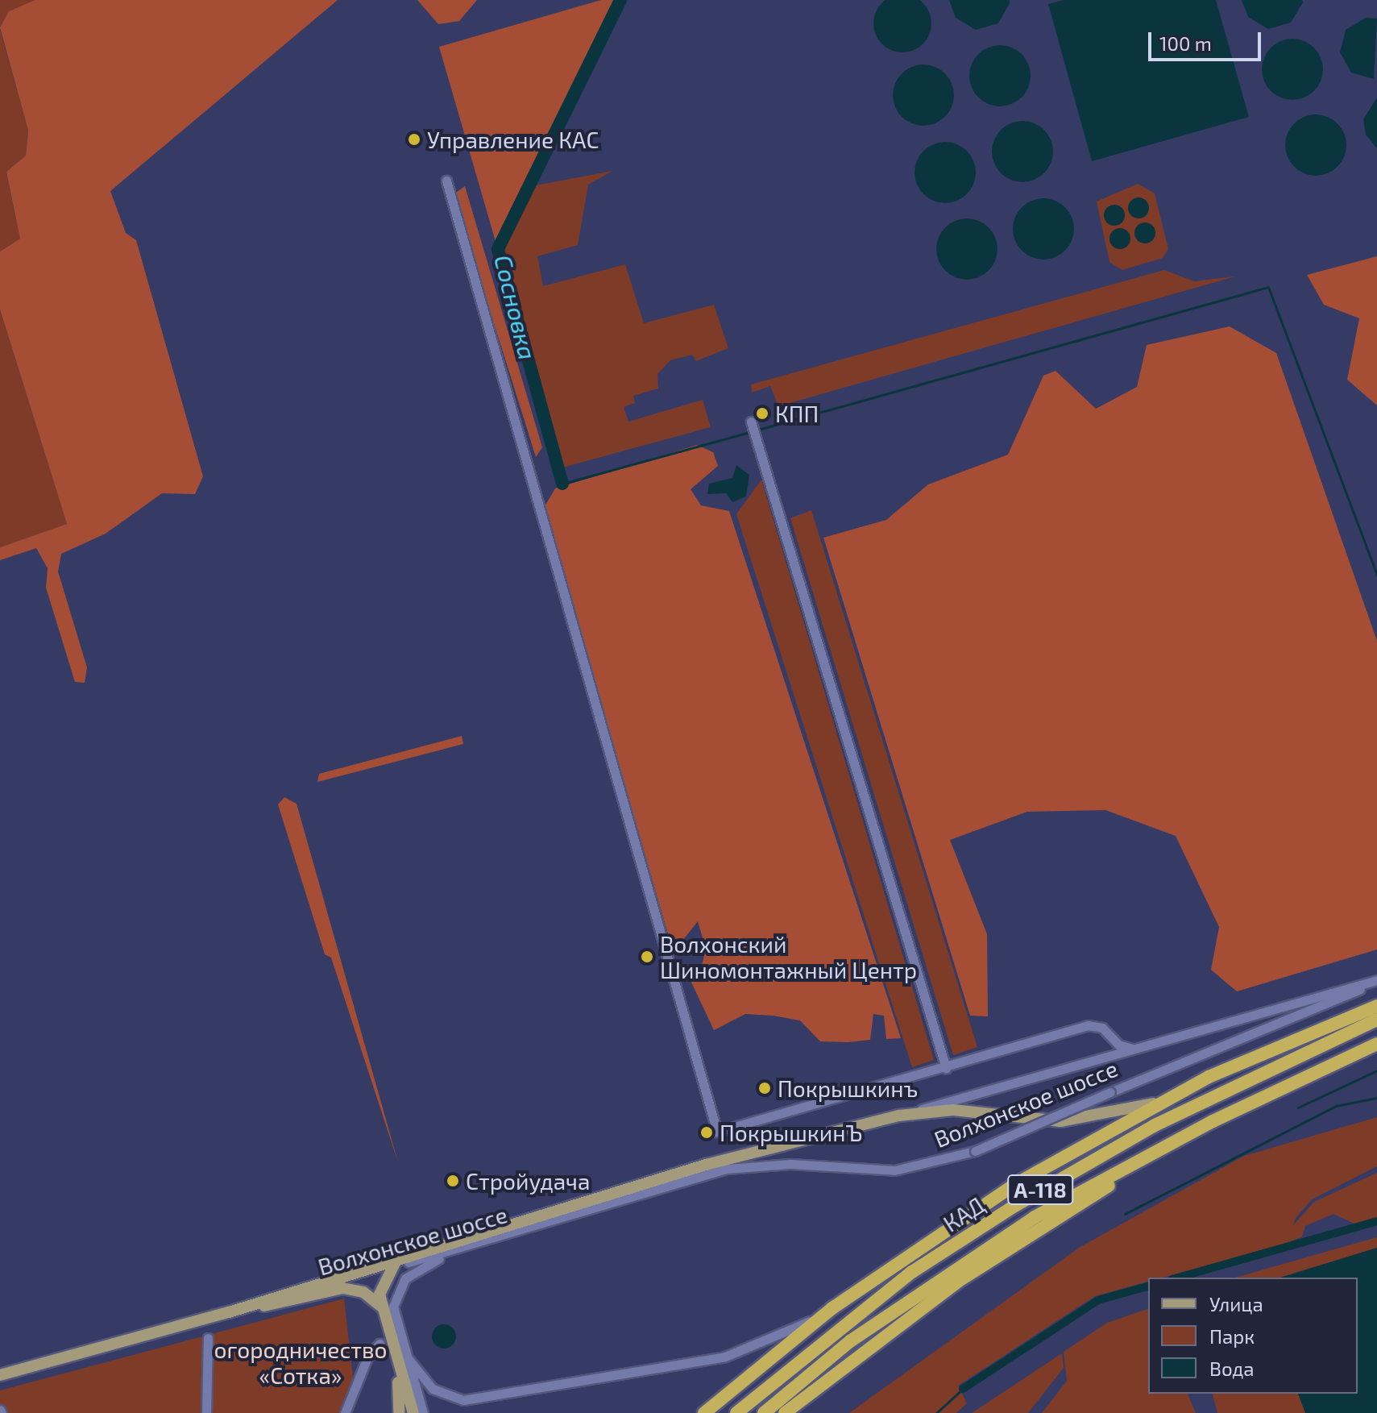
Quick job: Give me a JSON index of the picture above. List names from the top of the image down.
{
  "streets": {
    "highway": ["А-118", "КАД"],
    "main road": ["Волхонское шоссе"]
  },
  "water": ["Сосновка"],
  "parks": ["огородничество «Сотка»"],
  "places": [
    "Управление КАС",
    "КПП",
    "Волхонский Шиномонтажный Центр",
    "Покрышкинъ",
    "ПокрышкинЪ",
    "Стройудача"
  ],
  "legend": ["Улица", "Парк", "Вода"],
  "scale_bar": "100 m"
}
